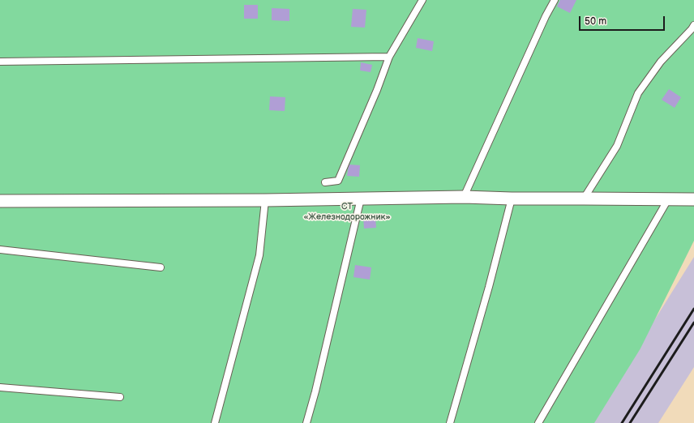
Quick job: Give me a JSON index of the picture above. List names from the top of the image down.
{
  "parks": ["СТ «Железнодорожник»"],
  "scale_bar": "50 m"
}
